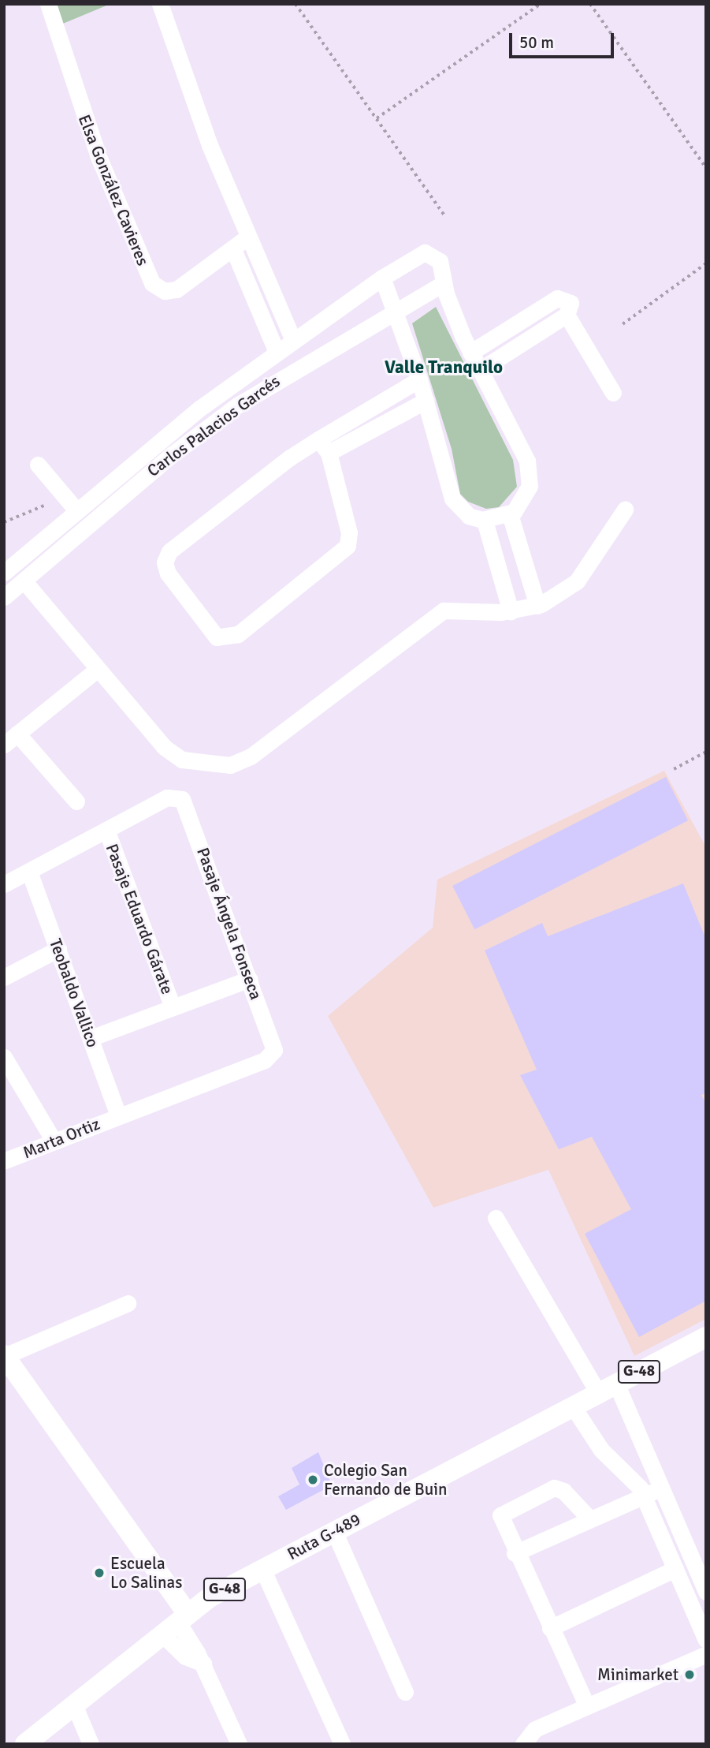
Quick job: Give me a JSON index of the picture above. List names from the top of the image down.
{
  "streets": {
    "main road": ["G-48", "Ruta G-489"],
    "street": [
      "Elsa González Cavieres",
      "Carlos Palacios Garcés",
      "Pasaje Eduardo Gárate",
      "Pasaje Ángela Fonseca",
      "Teobaldo Vallico",
      "Marta Ortiz"
    ]
  },
  "crossings": [
    ["Pasaje Eduardo Gárate", "Pasaje Ángela Fonseca"],
    ["Pasaje Ángela Fonseca", "Marta Ortiz"],
    ["Teobaldo Vallico", "Marta Ortiz"]
  ],
  "districts": ["Valle Tranquilo"],
  "places": ["Colegio San Fernando de Buin", "Escuela Lo Salinas", "Minimarket"],
  "scale_bar": "50 m"
}
